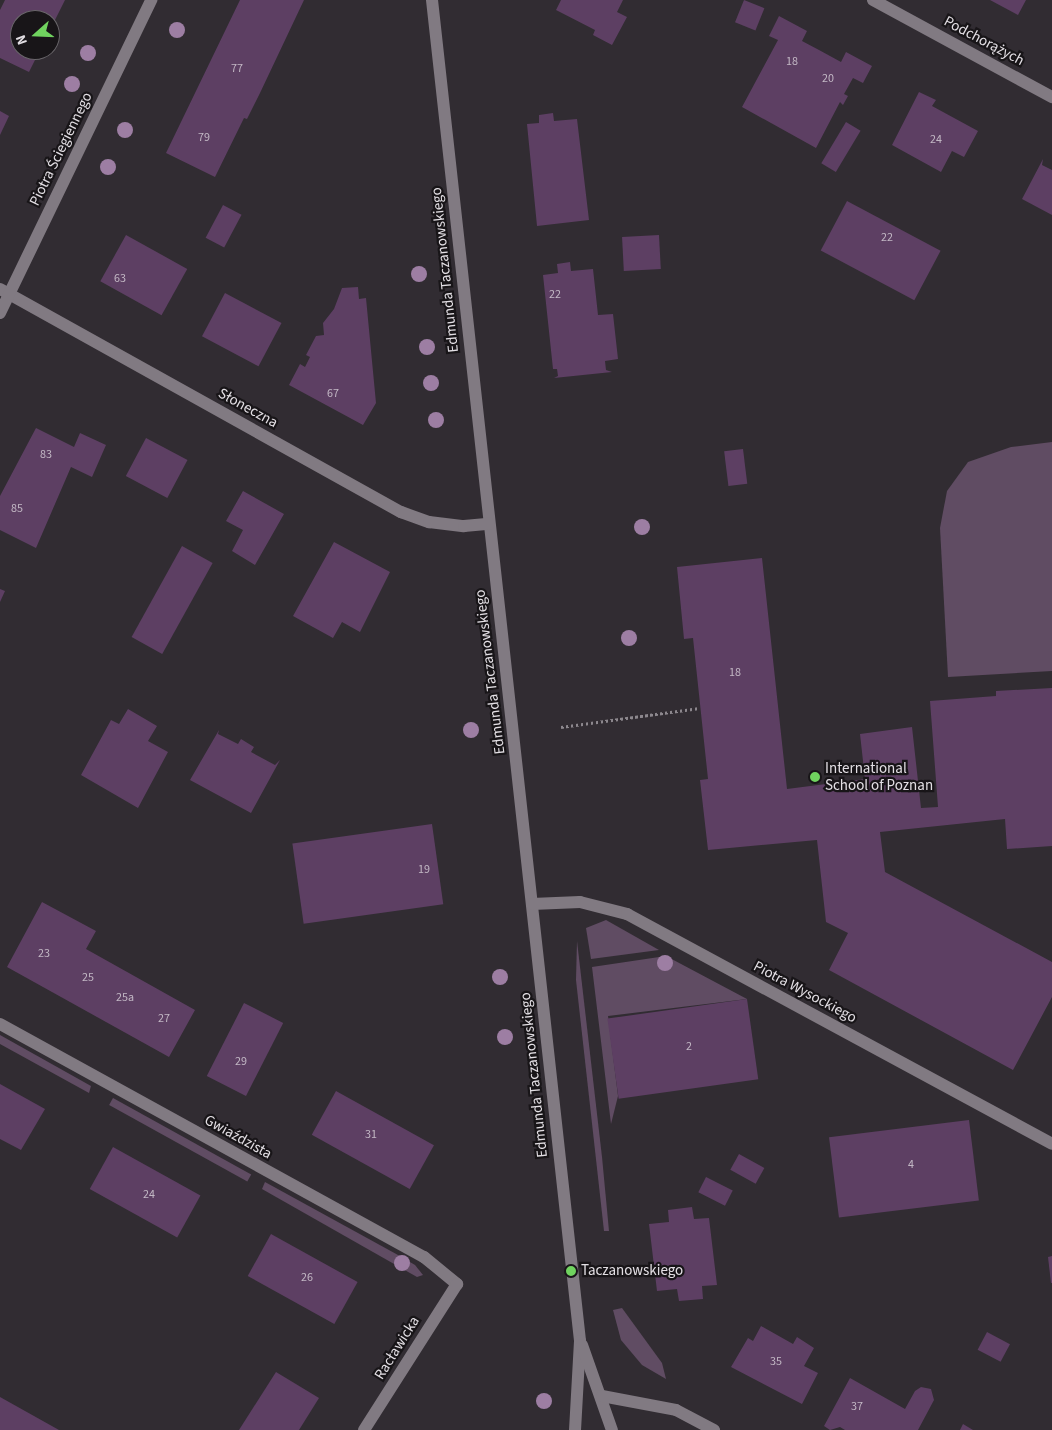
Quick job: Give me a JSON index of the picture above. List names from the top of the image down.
{
  "streets": {
    "street": [
      "Podchorążych",
      "Piotra Ściegiennego",
      "Edmunda Taczanowskiego",
      "Słoneczna",
      "Piotra Wysockiego",
      "Gwiaździsta",
      "Racławicka"
    ]
  },
  "crossings": [
    ["Piotra Ściegiennego", "Słoneczna"],
    ["Edmunda Taczanowskiego", "Słoneczna"],
    ["Edmunda Taczanowskiego", "Piotra Wysockiego"],
    ["Gwiaździsta", "Racławicka"]
  ],
  "places": ["International School of Poznan", "Taczanowskiego"],
  "house_numbers": [
    "18",
    "77",
    "20",
    "79",
    "24",
    "22",
    "63",
    "22",
    "67",
    "83",
    "85",
    "18",
    "19",
    "23",
    "25",
    "25a",
    "27",
    "2",
    "29",
    "31",
    "4",
    "24",
    "26",
    "35",
    "37"
  ],
  "north": "left"
}
